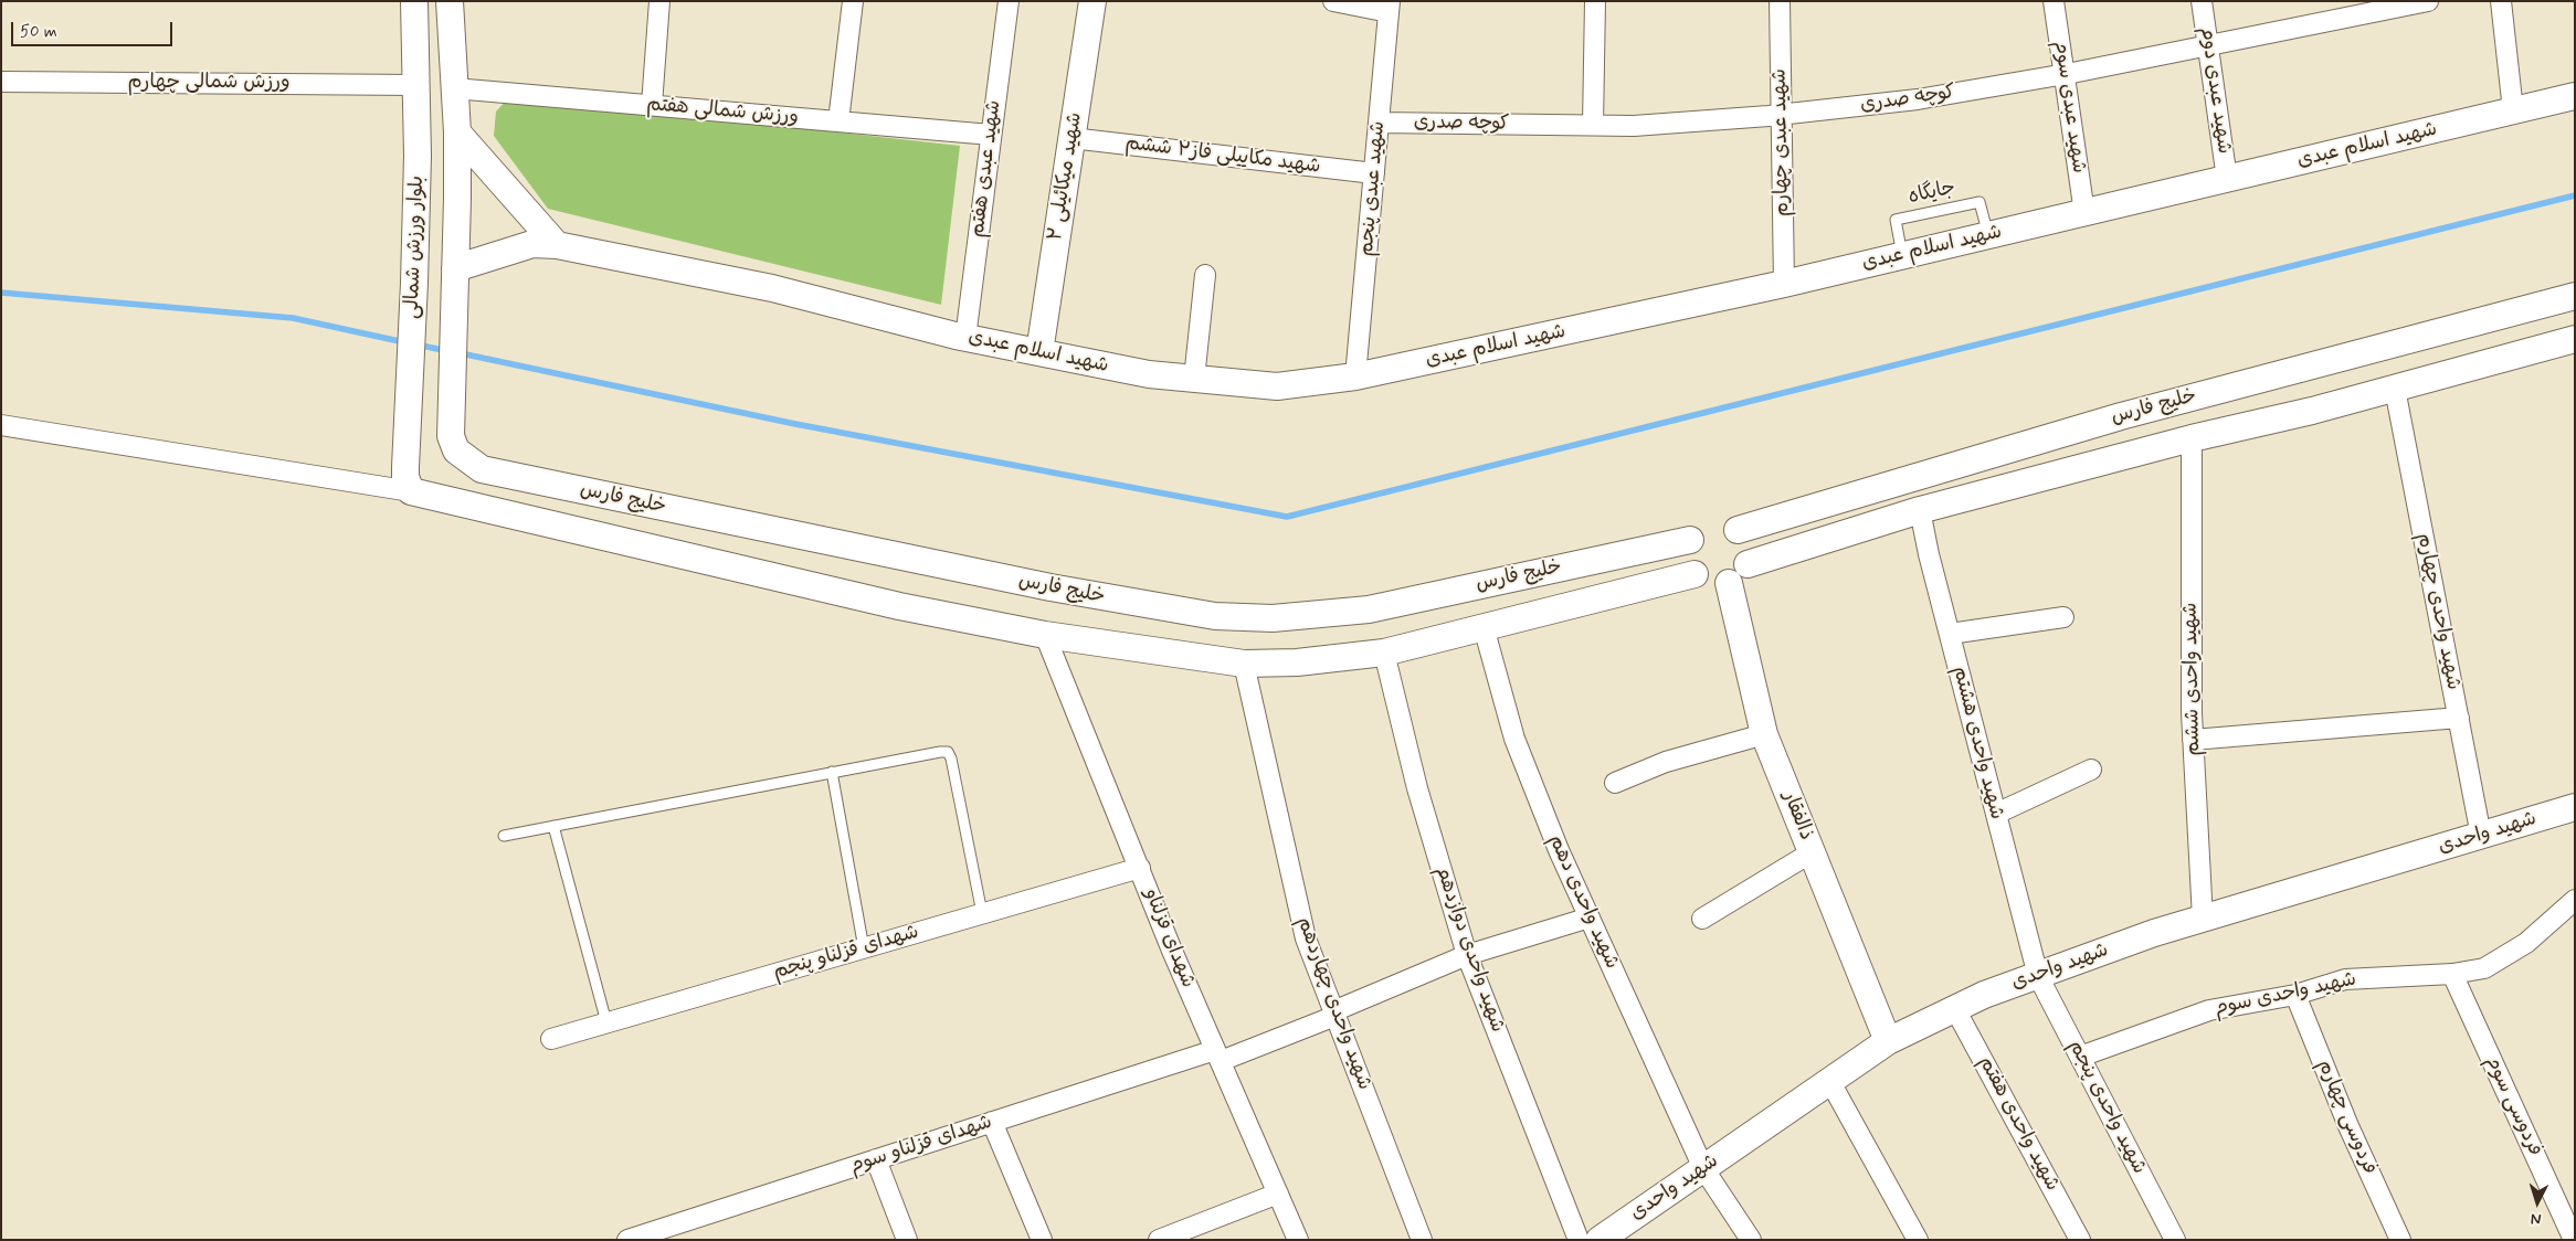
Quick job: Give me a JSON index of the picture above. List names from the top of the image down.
{
  "streets": {
    "main road": [
      "شهید اسلام عبدی",
      "شهید میکائیلی ۲",
      "بلوار ورزش شمالی",
      "خلیج فارس",
      "ذالفقار",
      "شهید واحدی"
    ],
    "street": [
      "ورزش شمالی چهارم",
      "شهید عبدی دوم",
      "کوچه صدری",
      "شهید عبدی سوم",
      "ورزش شمالی هفتم",
      "شهید عبدی چهارم",
      "شهید مکاییلی فاز۲ ششم",
      "شهید عبدی هفتم",
      "شهید عبدی پنجم",
      "شهید واحدی چهارم",
      "شهید واحدی ششم",
      "شهید واحدی هشتم",
      "شهید واحدی دهم",
      "شهدای قزلناو",
      "شهید واحدی دوازدهم",
      "شهدای قزلناو پنجم",
      "شهید واحدی سوم",
      "شهید واحدی چهاردهم",
      "فردوسی سوم",
      "شهید واحدی پنجم",
      "فردوسی چهارم",
      "شهید واحدی هفتم",
      "شهدای قزلناو سوم"
    ],
    "lane": ["جایگاه"]
  },
  "crossings": [
    ["ورزش شمالی چهارم", "بلوار ورزش شمالی"],
    ["شهید عبدی دوم", "کوچه صدری"],
    ["شهید عبدی دوم", "شهید اسلام عبدی"],
    ["کوچه صدری", "شهید عبدی سوم"],
    ["کوچه صدری", "شهید عبدی چهارم"],
    ["کوچه صدری", "شهید عبدی پنجم"],
    ["شهید عبدی سوم", "شهید اسلام عبدی"],
    ["ورزش شمالی هفتم", "شهید عبدی هفتم"],
    ["ورزش شمالی هفتم", "بلوار ورزش شمالی"],
    ["شهید عبدی چهارم", "شهید اسلام عبدی"],
    ["شهید اسلام عبدی", "شهید عبدی هفتم"],
    ["شهید اسلام عبدی", "شهید میکائیلی ۲"],
    ["شهید اسلام عبدی", "شهید عبدی پنجم"],
    ["شهید اسلام عبدی", "جایگاه"],
    ["شهید اسلام عبدی", "بلوار ورزش شمالی"],
    ["شهید مکاییلی فاز۲ ششم", "شهید میکائیلی ۲"],
    ["شهید مکاییلی فاز۲ ششم", "شهید عبدی پنجم"],
    ["بلوار ورزش شمالی", "خلیج فارس"],
    ["خلیج فارس", "شهید واحدی چهارم"],
    ["خلیج فارس", "شهید واحدی ششم"],
    ["خلیج فارس", "شهید واحدی هشتم"],
    ["خلیج فارس", "ذالفقار"],
    ["شهید واحدی چهارم", "شهید واحدی"],
    ["شهید واحدی ششم", "شهید واحدی"],
    ["شهید واحدی هشتم", "شهید واحدی"],
    ["شهید واحدی هشتم", "شهید واحدی پنجم"],
    ["ذالفقار", "شهید واحدی"],
    ["شهید واحدی", "شهید واحدی دهم"],
    ["شهید واحدی", "شهید واحدی پنجم"],
    ["شهید واحدی", "شهید واحدی هفتم"],
    ["شهید واحدی دهم", "شهدای قزلناو سوم"],
    ["شهدای قزلناو", "شهدای قزلناو پنجم"],
    ["شهدای قزلناو", "شهدای قزلناو سوم"],
    ["شهید واحدی دوازدهم", "شهدای قزلناو سوم"],
    ["شهید واحدی سوم", "فردوسی سوم"],
    ["شهید واحدی سوم", "شهید واحدی پنجم"],
    ["شهید واحدی سوم", "فردوسی چهارم"],
    ["شهید واحدی چهاردهم", "شهدای قزلناو سوم"]
  ],
  "scale_bar": "50 m",
  "north": "bottom"
}
